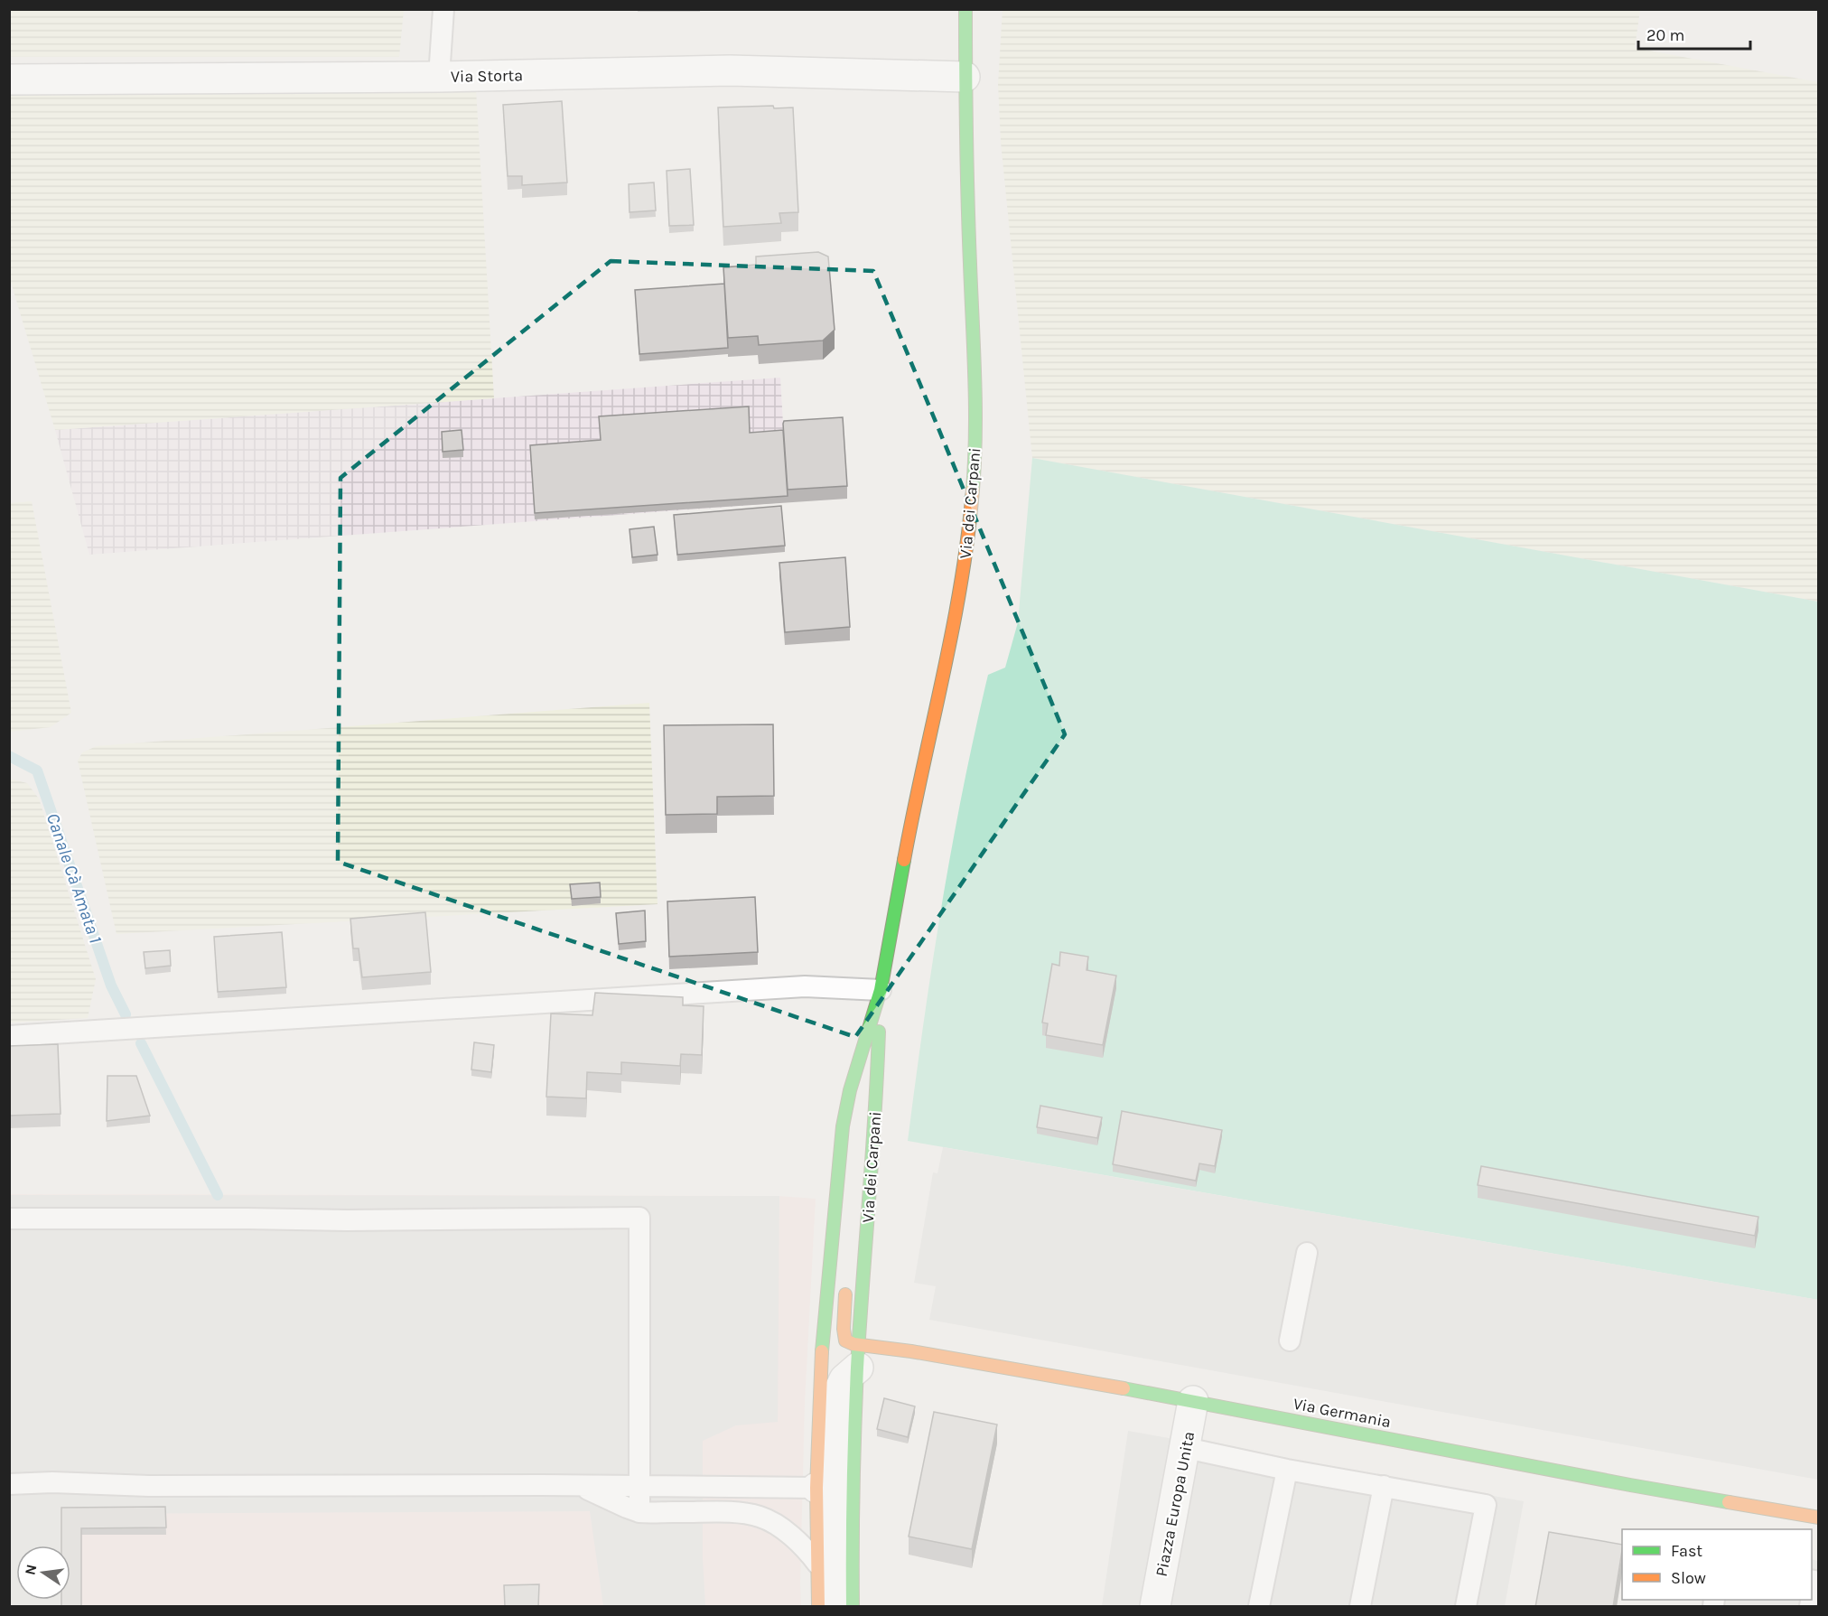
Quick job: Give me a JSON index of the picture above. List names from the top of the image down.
{
  "streets": {
    "street": [
      "Via Storta",
      "Via dei Carpani",
      "Via Germania",
      "Piazza Europa Unita"
    ]
  },
  "crossings": [
    ["Via Storta", "Via dei Carpani"],
    ["Via dei Carpani", "Via Germania"],
    ["Via Germania", "Piazza Europa Unita"]
  ],
  "water": ["Canale Cà Amata 1"],
  "legend": ["Fast", "Slow"],
  "scale_bar": "20 m",
  "north": "left"
}
